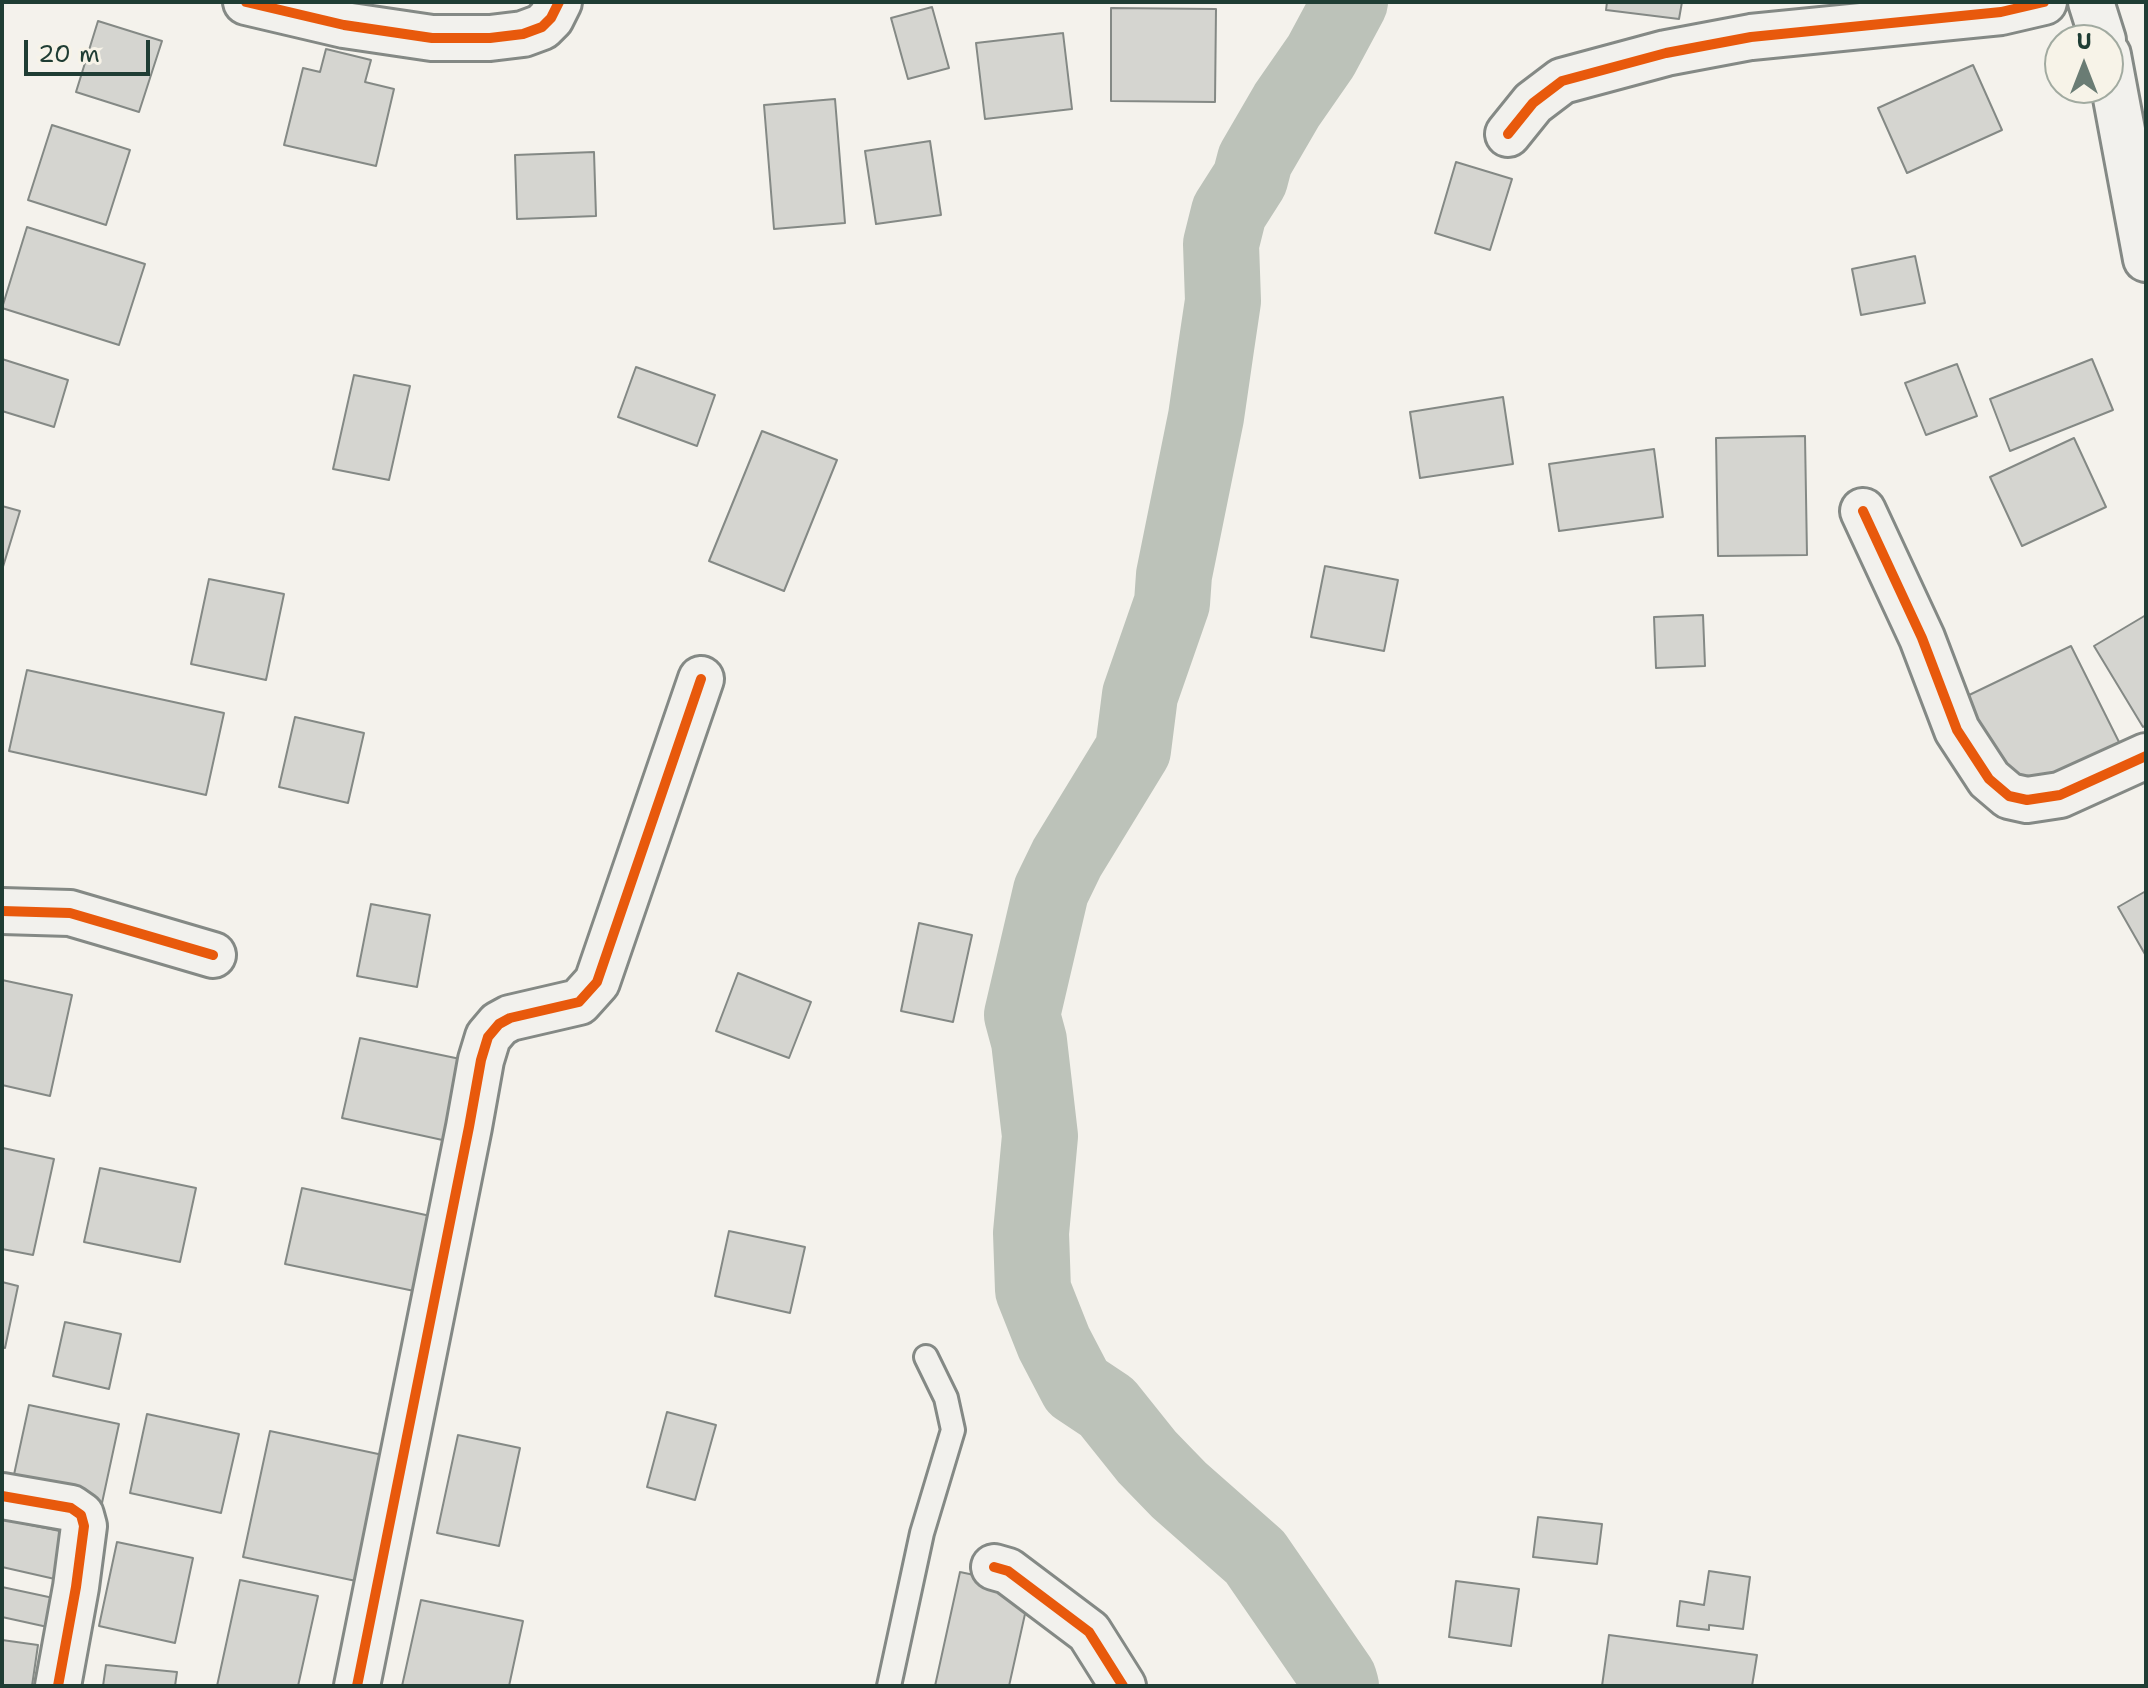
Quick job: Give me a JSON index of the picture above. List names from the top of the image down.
{
  "scale_bar": "20 m",
  "north": "top"
}
